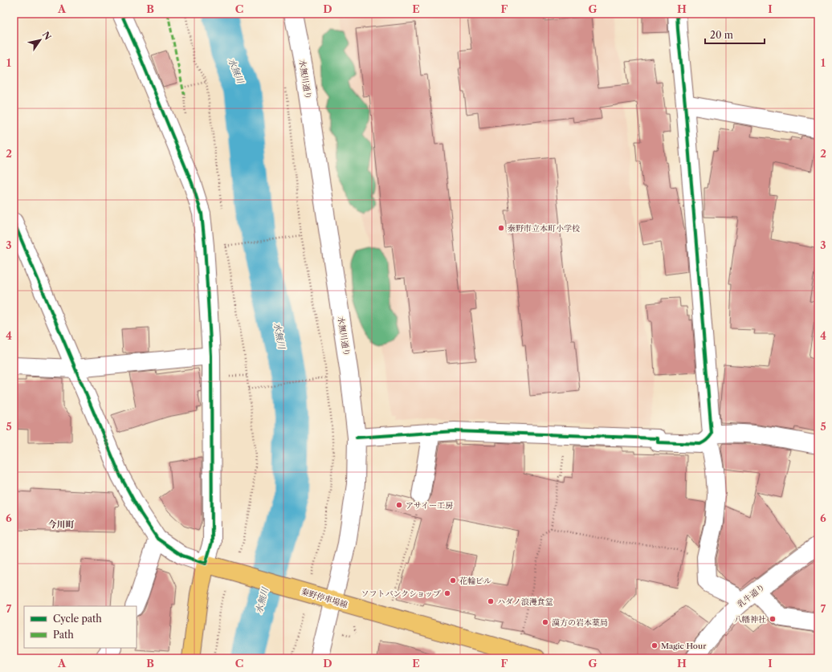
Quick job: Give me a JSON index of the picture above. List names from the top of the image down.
{
  "streets": {
    "main road": ["秦野停車場線"],
    "street": ["水無川通り", "乳牛通り"]
  },
  "crossings": [
    ["水無川通り", "秦野停車場線"]
  ],
  "districts": ["今川町"],
  "water": ["水無川"],
  "places": [
    "秦野市立本町小学校",
    "アサイー工房",
    "花輪ビル",
    "ソフトバンクショップ",
    "ハダノ浪漫食堂",
    "八幡神社",
    "漢方の岩本薬局",
    "Magic Hour"
  ],
  "legend": ["Cycle path", "Path"],
  "scale_bar": "20 m",
  "north": "top right",
  "grid": {
    "columns": [
      "A",
      "B",
      "C",
      "D",
      "E",
      "F",
      "G",
      "H",
      "I"
    ],
    "rows": [
      "1",
      "2",
      "3",
      "4",
      "5",
      "6",
      "7"
    ]
  }
}
